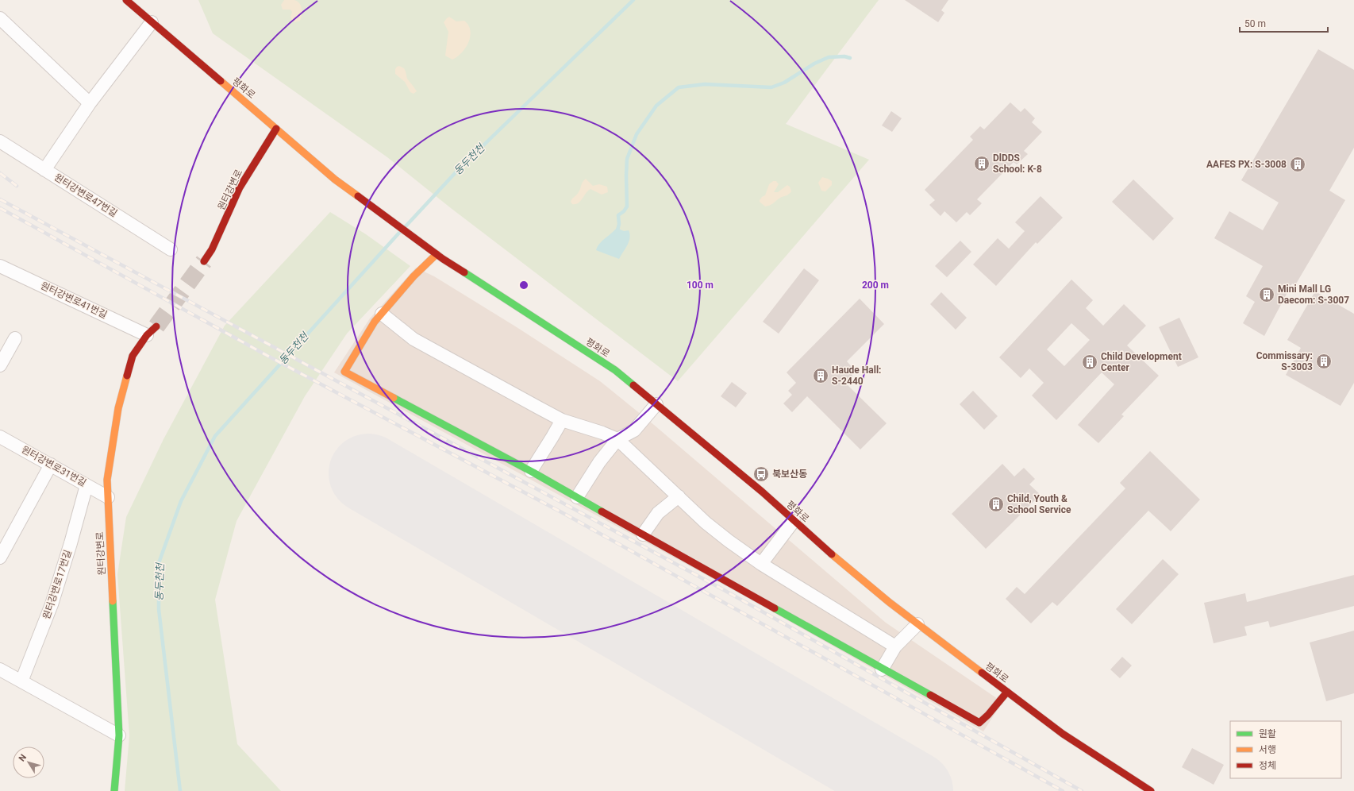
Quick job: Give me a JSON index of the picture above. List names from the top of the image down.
{
  "streets": {
    "street": [
      "평화로",
      "원터강변로",
      "원터강변로47번길",
      "원터강변로41번길",
      "원터강변로31번길",
      "원터강변로17번길"
    ]
  },
  "crossings": [
    ["평화로", "원터강변로"],
    ["원터강변로", "원터강변로41번길"],
    ["원터강변로", "원터강변로31번길"],
    ["원터강변로31번길", "원터강변로17번길"]
  ],
  "water": ["동두천천"],
  "places": {
    "building": [
      "DlDDS School: K-8",
      "AAFES PX: S-3008",
      "Mini Mall LG Daecom: S-3007",
      "Commissary: S-3003",
      "Child Development Center",
      "Haude Hall: S-2440",
      "Child, Youth & School Service"
    ],
    "bus stop": ["북보산동"]
  },
  "legend": ["원활", "서행", "정체"],
  "scale_bar": "50 m",
  "north": "top left",
  "rings": ["100 m", "200 m"]
}
